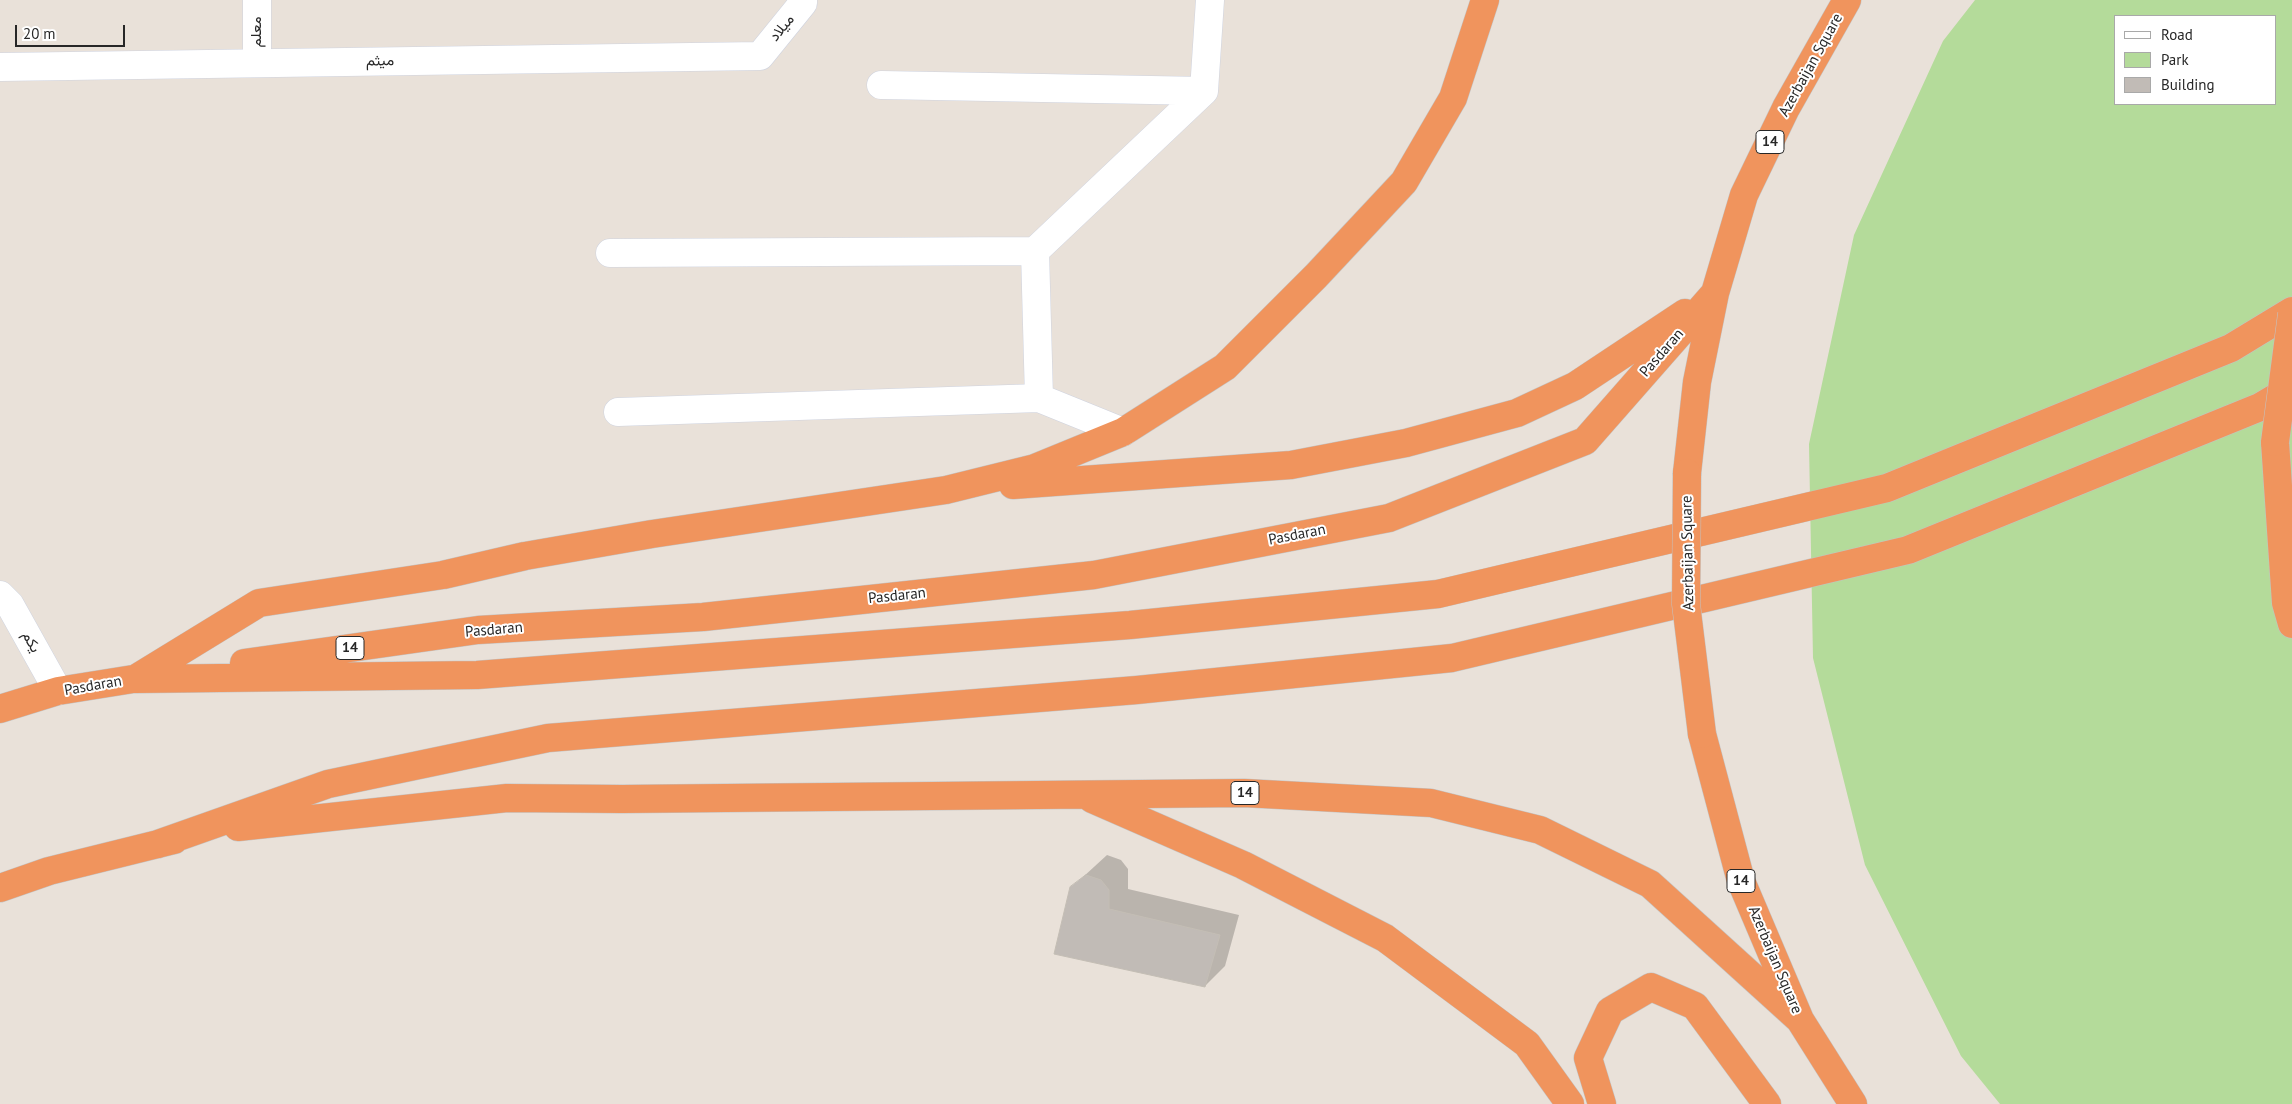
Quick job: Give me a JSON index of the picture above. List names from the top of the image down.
{
  "streets": {
    "highway": ["Azerbaijan Square", "14", "Pasdaran"],
    "street": [
      "میلاد",
      "معلم",
      "میثم",
      "یکم"
    ]
  },
  "crossings": [
    ["میلاد", "میثم"],
    ["معلم", "میثم"],
    ["Azerbaijan Square", "14"],
    ["Azerbaijan Square", "Pasdaran"],
    ["Pasdaran", "یکم"]
  ],
  "legend": ["Road", "Park", "Building"],
  "scale_bar": "20 m"
}
